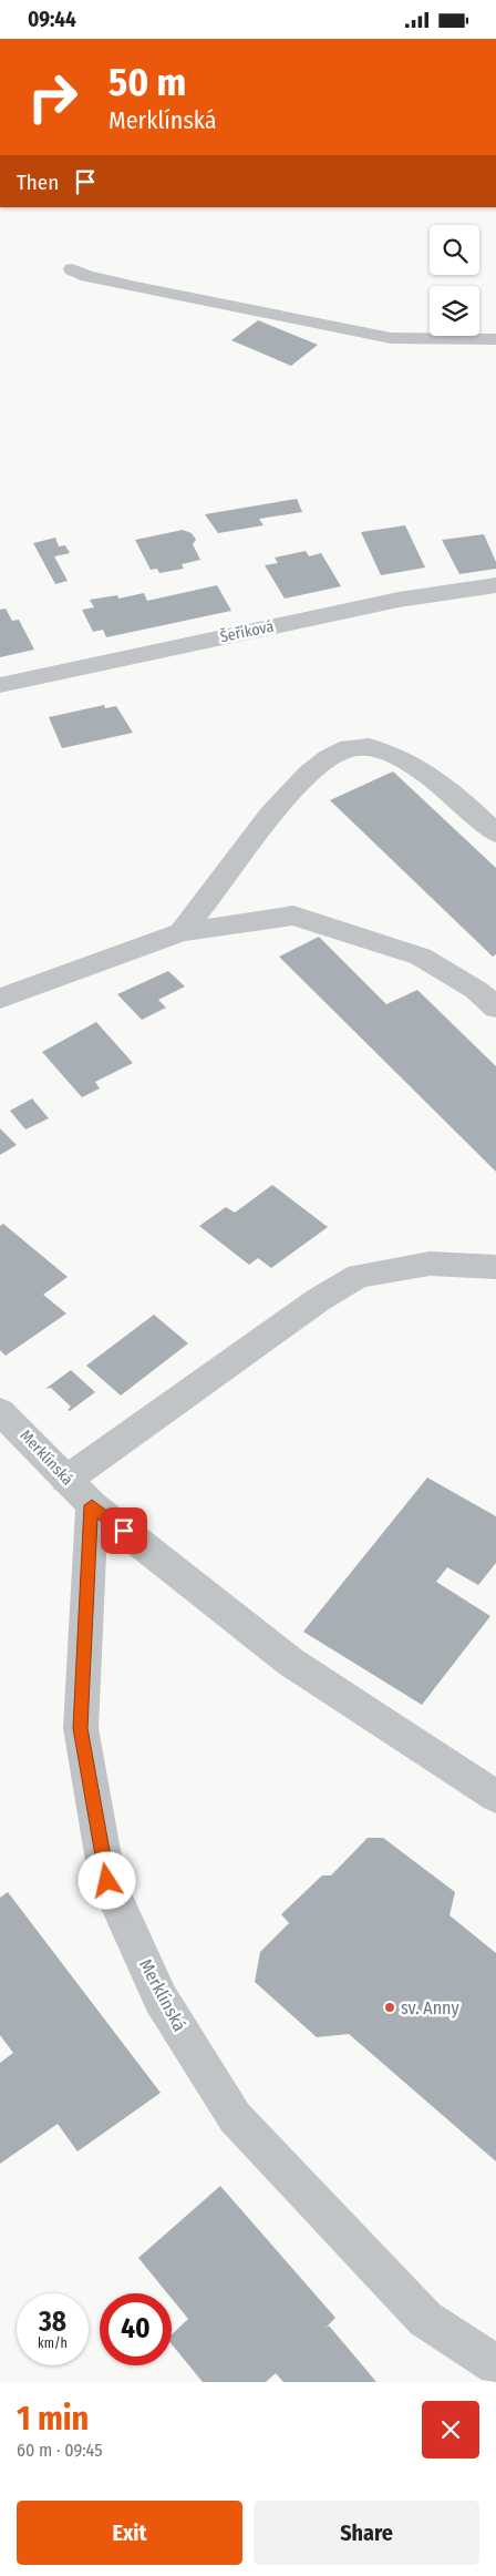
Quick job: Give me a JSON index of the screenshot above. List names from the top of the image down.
{
  "streets": {
    "street": ["Šeříková", "Merklínská"]
  },
  "places": ["sv. Anny"],
  "page": {
    "status": "09:44",
    "turn": ["50 m", "Merklínská"],
    "then": "Then",
    "speed": "38 km/h",
    "limit": "40",
    "heading": ["1 min", "60 m · 09:45"],
    "buttons": ["Exit", "Share"]
  }
}
